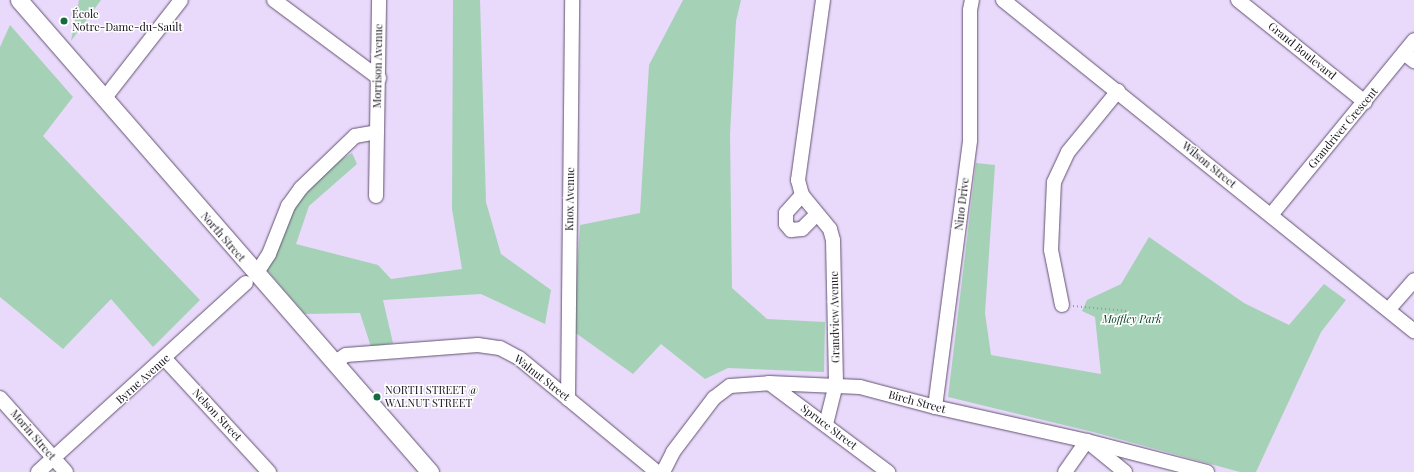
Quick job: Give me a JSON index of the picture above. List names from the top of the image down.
{
  "streets": {
    "main road": ["North Street"],
    "street": [
      "Grand Boulevard",
      "Morrison Avenue",
      "Grandriver Crescent",
      "Wilson Street",
      "Knox Avenue",
      "Nino Drive",
      "Grandview Avenue",
      "Walnut Street",
      "Byrne Avenue",
      "Birch Street",
      "Nelson Street",
      "Spruce Street",
      "Morin Street"
    ]
  },
  "crossings": [
    ["Grand Boulevard", "Grandriver Crescent"],
    ["Grandriver Crescent", "Wilson Street"],
    ["Knox Avenue", "Walnut Street"],
    ["Nino Drive", "Birch Street"],
    ["North Street", "Walnut Street"],
    ["North Street", "Byrne Avenue"],
    ["Grandview Avenue", "Birch Street"],
    ["Grandview Avenue", "Spruce Street"],
    ["Byrne Avenue", "Nelson Street"],
    ["Byrne Avenue", "Morin Street"],
    ["Birch Street", "Spruce Street"]
  ],
  "parks": ["Moffley Park"],
  "places": ["École Notre-Dame-du-Sault", "NORTH STREET @ WALNUT STREET"]
}
